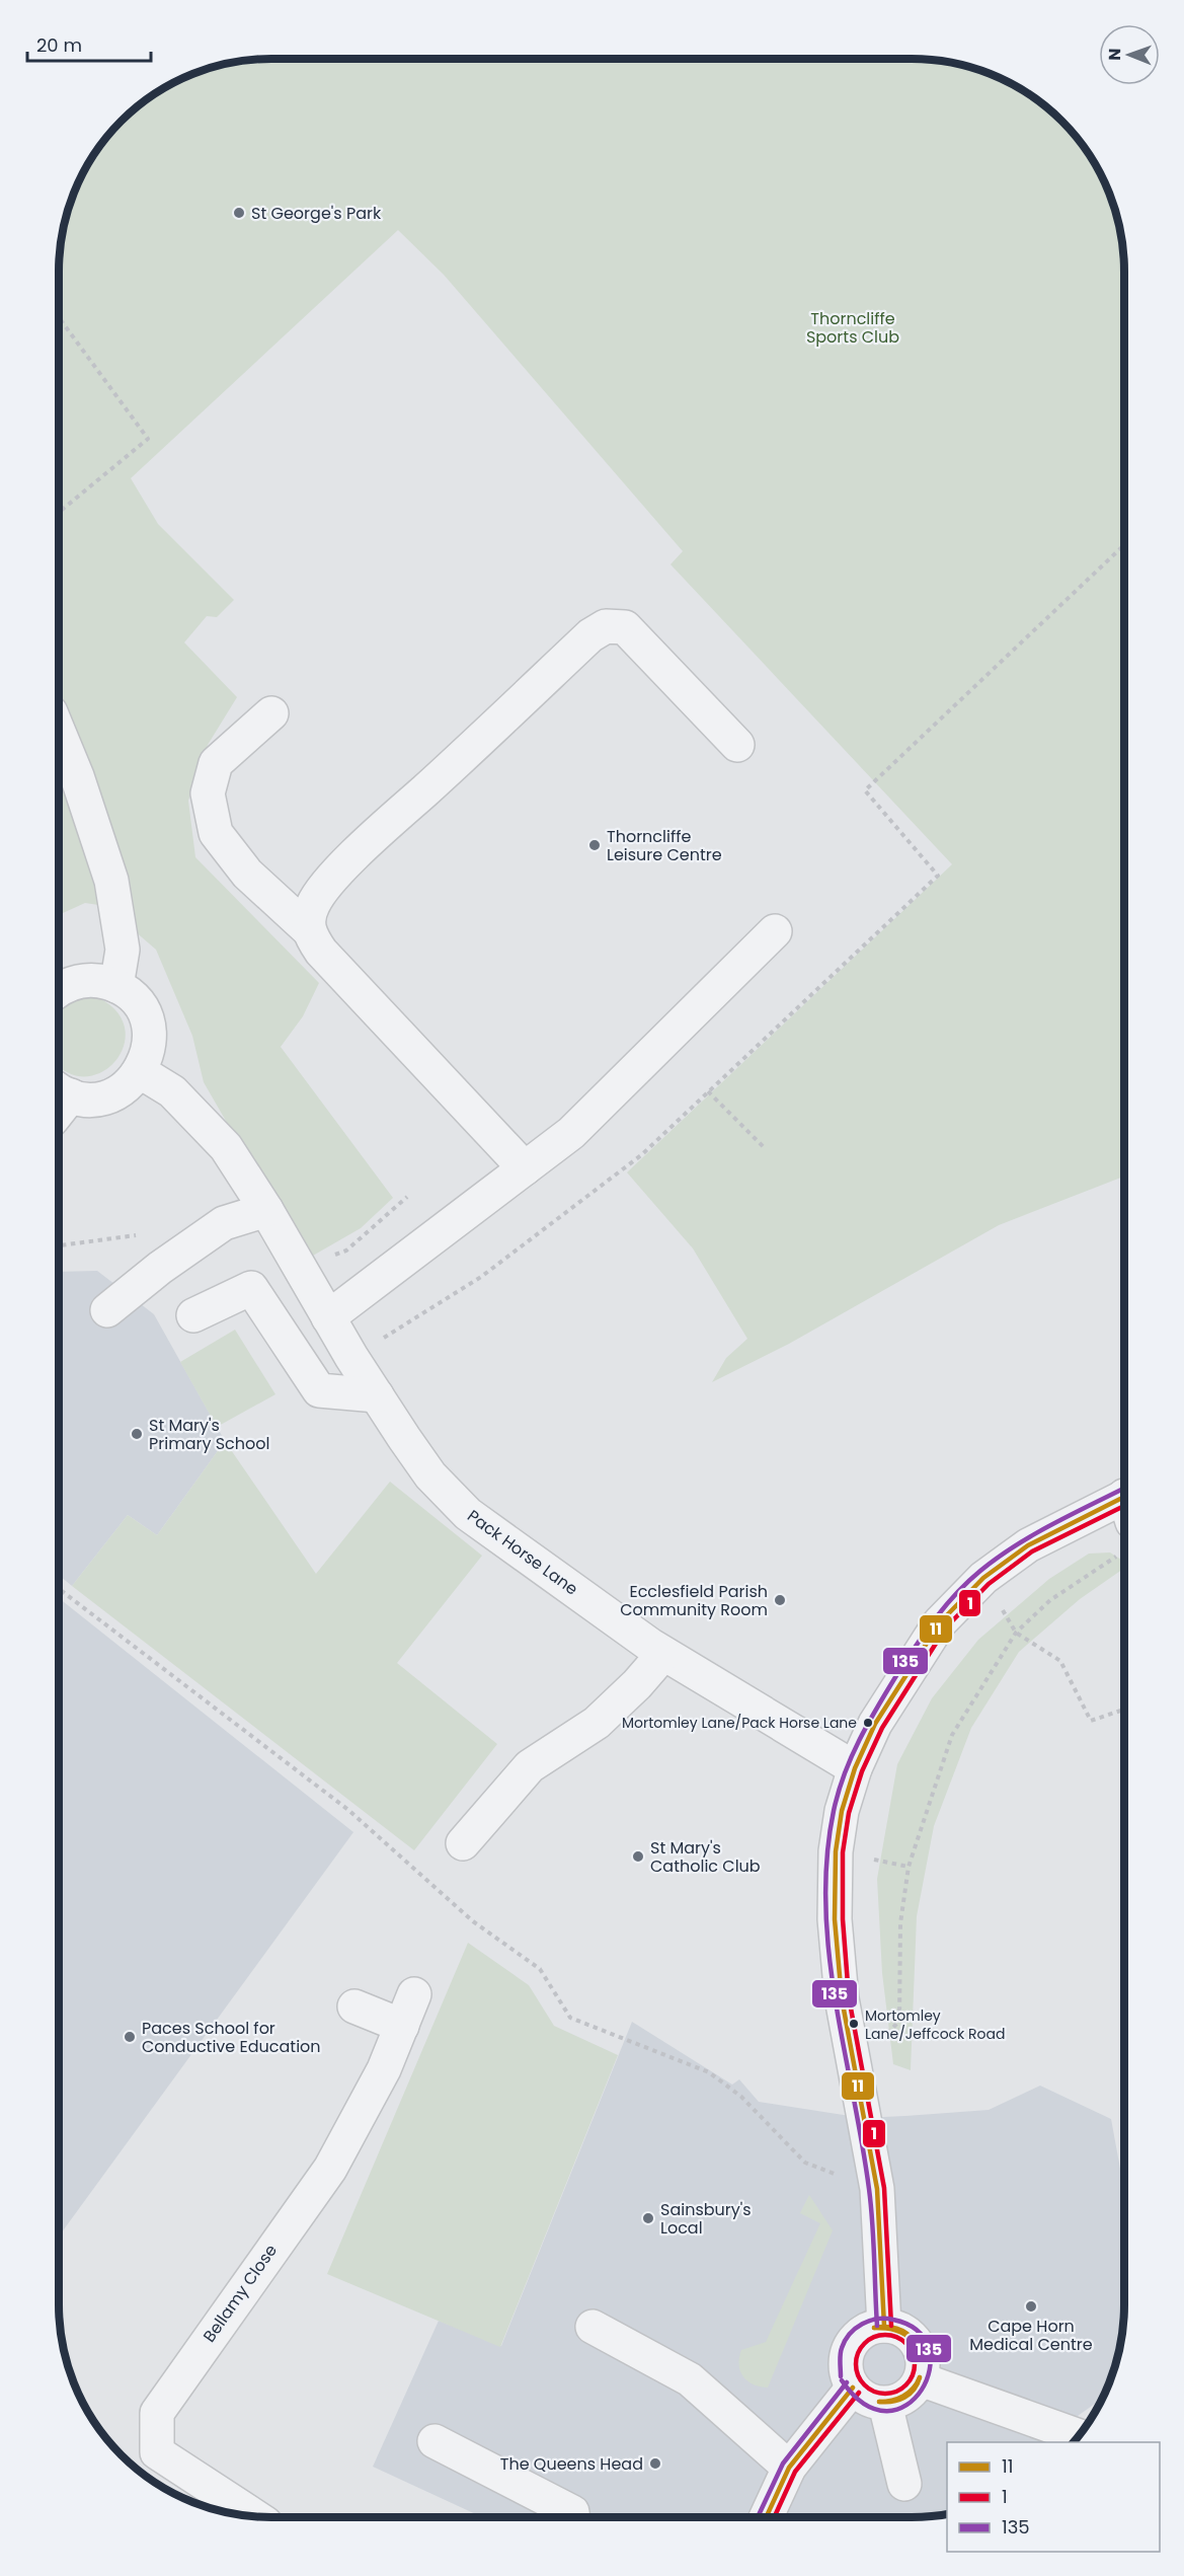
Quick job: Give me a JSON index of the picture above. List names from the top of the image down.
{
  "streets": {
    "street": ["Pack Horse Lane", "Bellamy Close"]
  },
  "parks": ["Thorncliffe Sports Club"],
  "places": [
    "St George's Park",
    "Thorncliffe Leisure Centre",
    "St Mary's Primary School",
    "Ecclesfield Parish Community Room",
    "Mortomley Lane/Pack Horse Lane",
    "St Mary's Catholic Club",
    "Mortomley Lane/Jeffcock Road",
    "Paces School for Conductive Education",
    "Sainsbury's Local",
    "Cape Horn Medical Centre",
    "The Queens Head"
  ],
  "lines": ["transit line 135", "transit line 11", "transit line 1"],
  "legend": ["11", "1", "135"],
  "scale_bar": "20 m",
  "north": "left"
}
